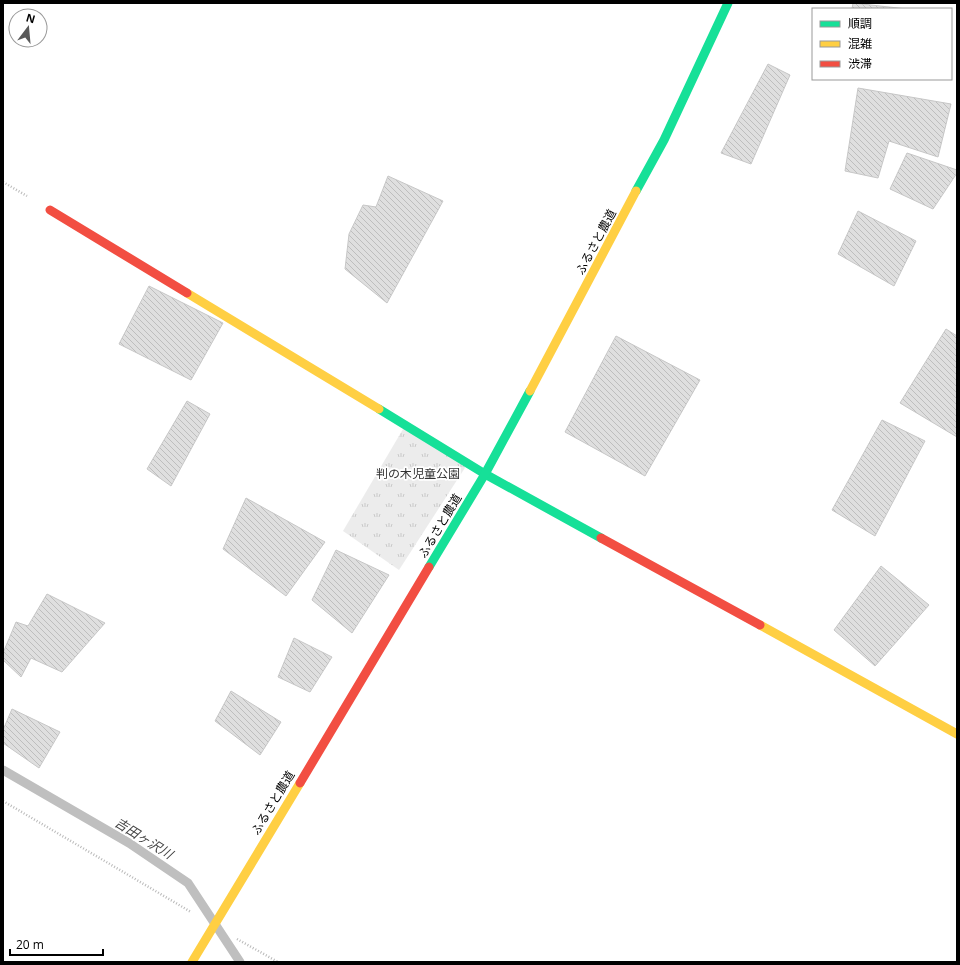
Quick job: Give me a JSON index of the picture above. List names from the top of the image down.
{
  "streets": {
    "street": ["ふるさと農道"]
  },
  "water": ["吉田ヶ沢川"],
  "parks": ["判の木児童公園"],
  "legend": ["順調", "混雑", "渋滞"],
  "scale_bar": "20 m",
  "north": "top"
}
